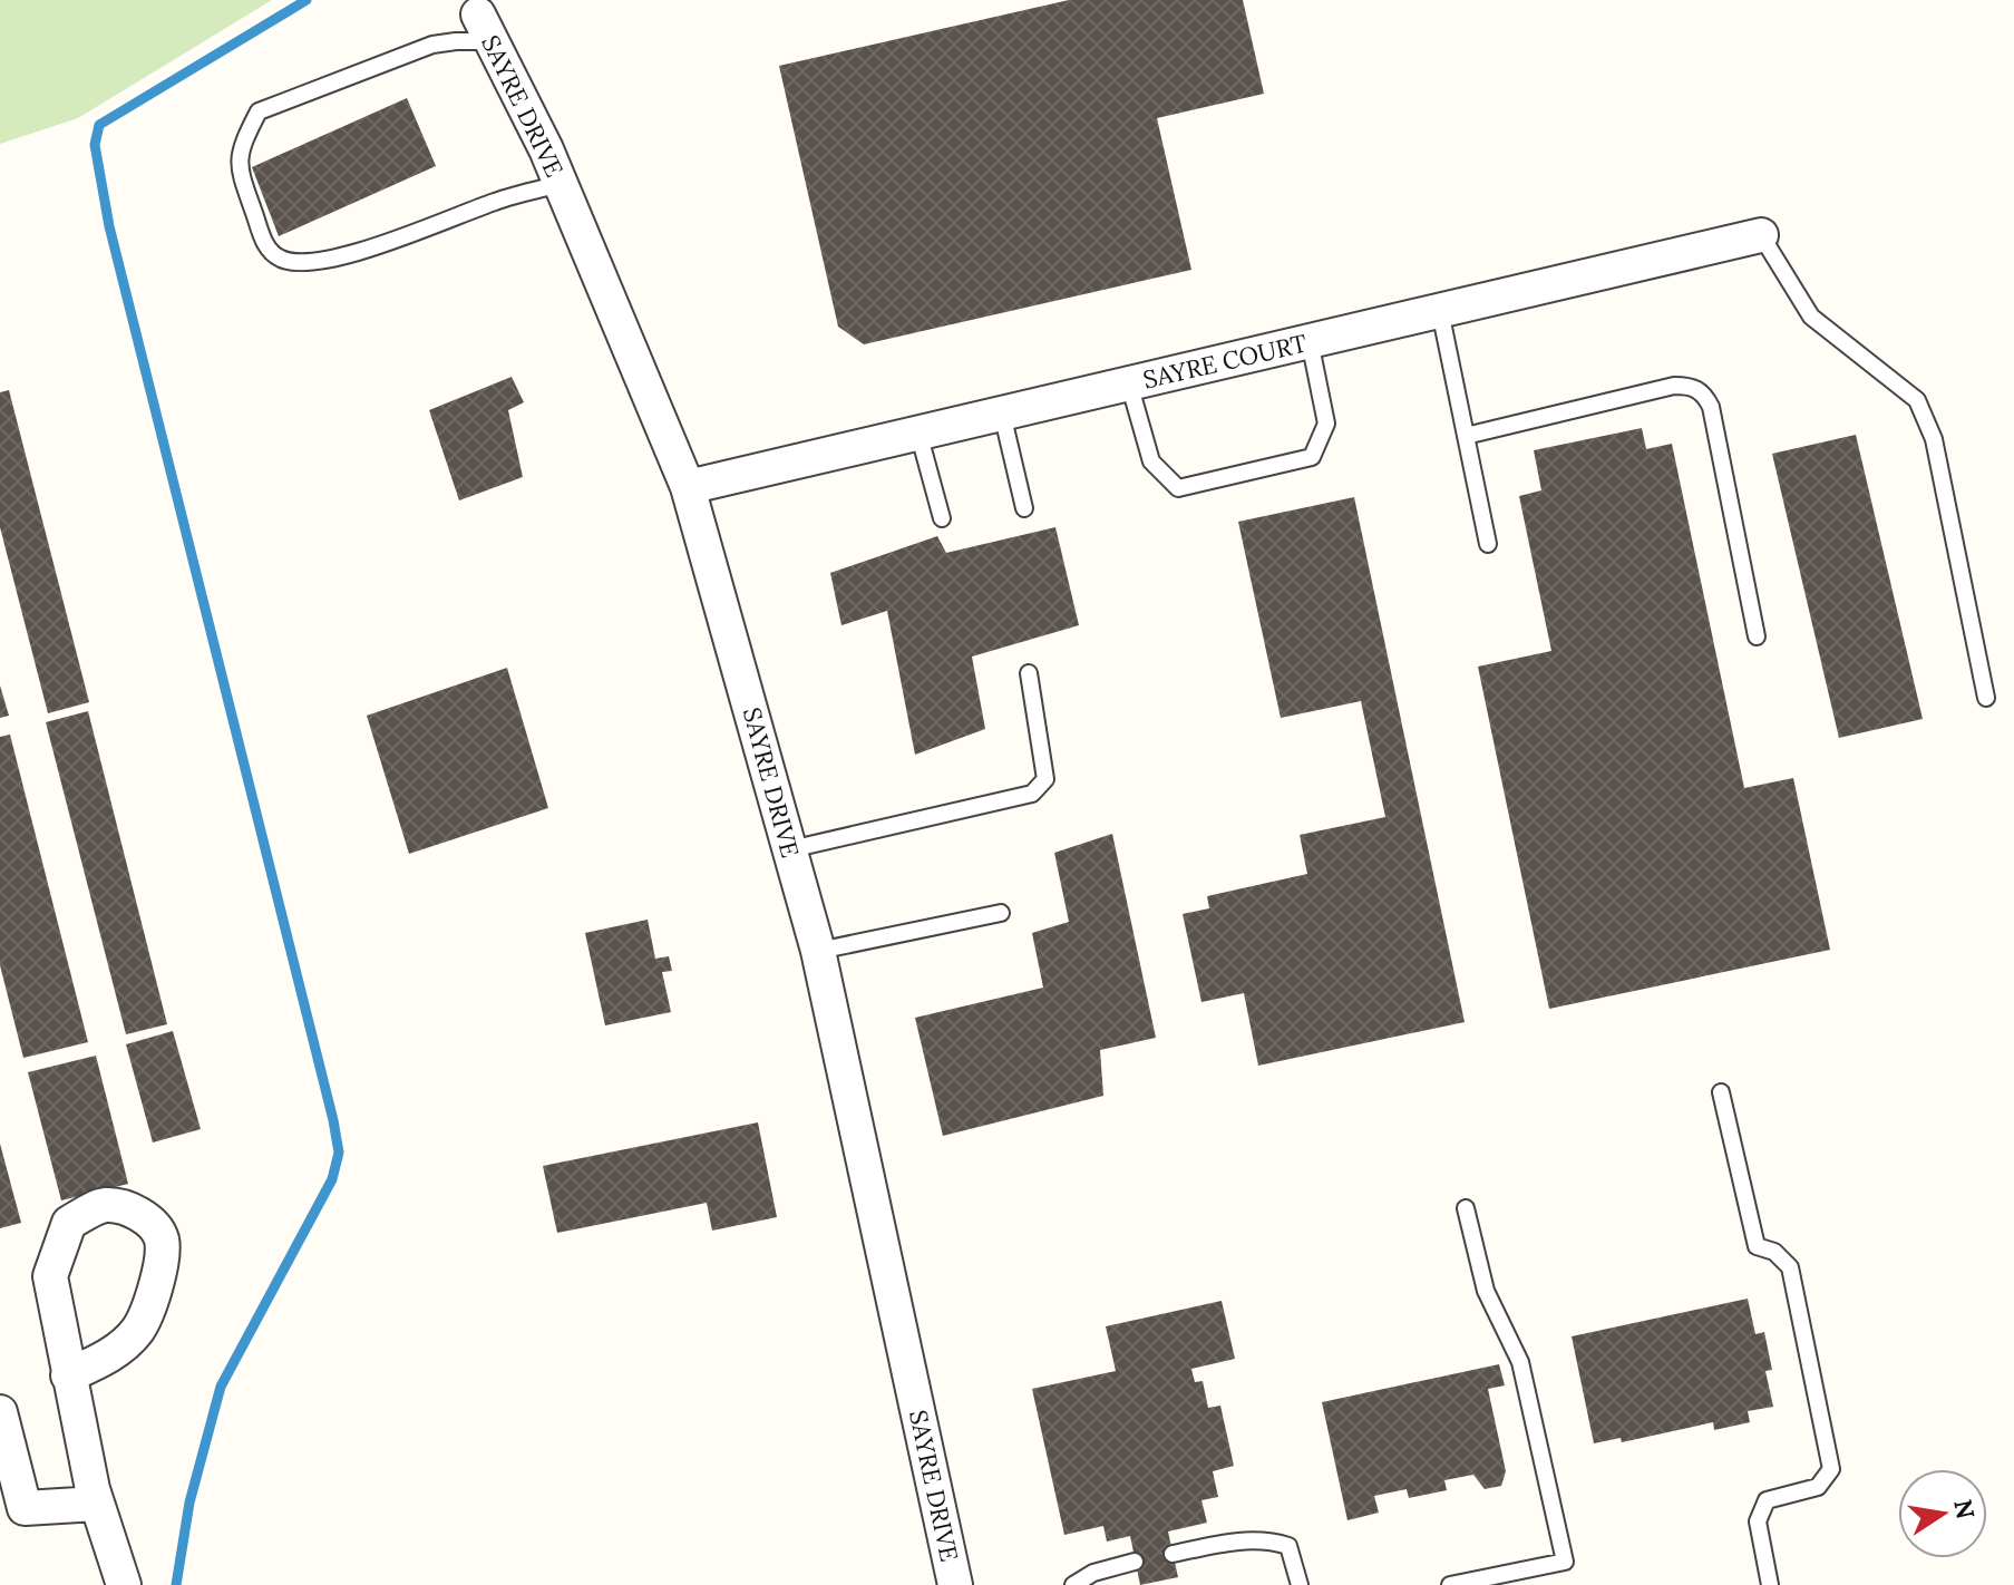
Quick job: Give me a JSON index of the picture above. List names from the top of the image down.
{
  "streets": {
    "street": ["SAYRE DRIVE", "SAYRE COURT"]
  },
  "crossings": [
    ["SAYRE DRIVE", "SAYRE COURT"]
  ],
  "north": "right"
}
